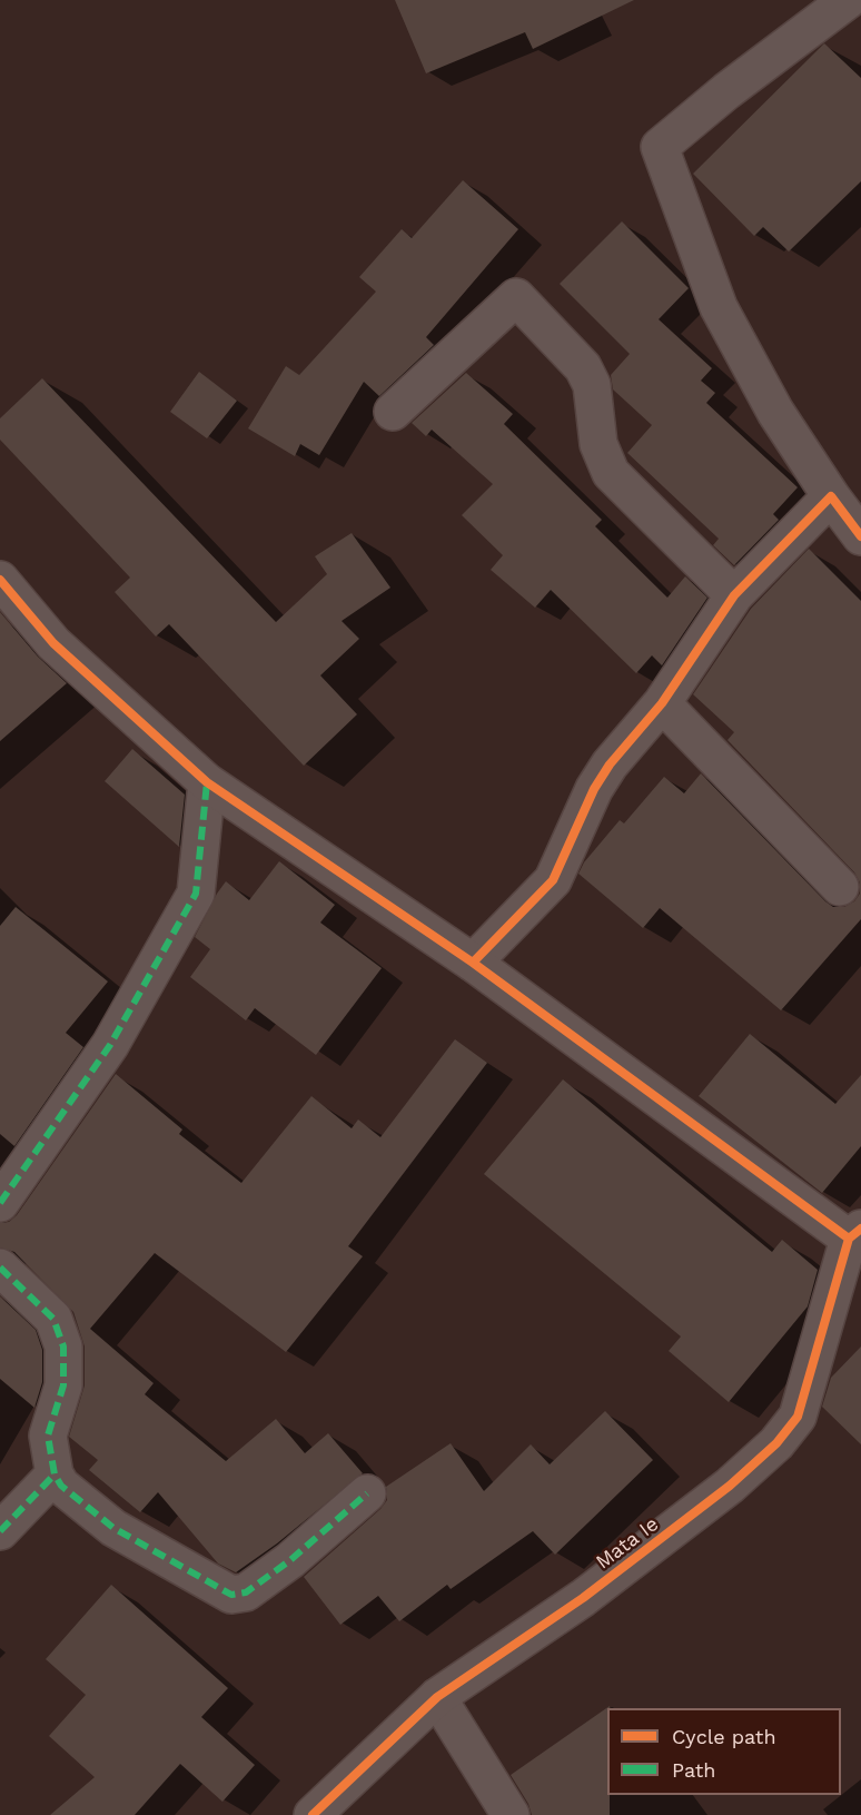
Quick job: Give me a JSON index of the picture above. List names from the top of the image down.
{
  "streets": {
    "street": ["Mata Ie"]
  },
  "legend": ["Cycle path", "Path"]
}
